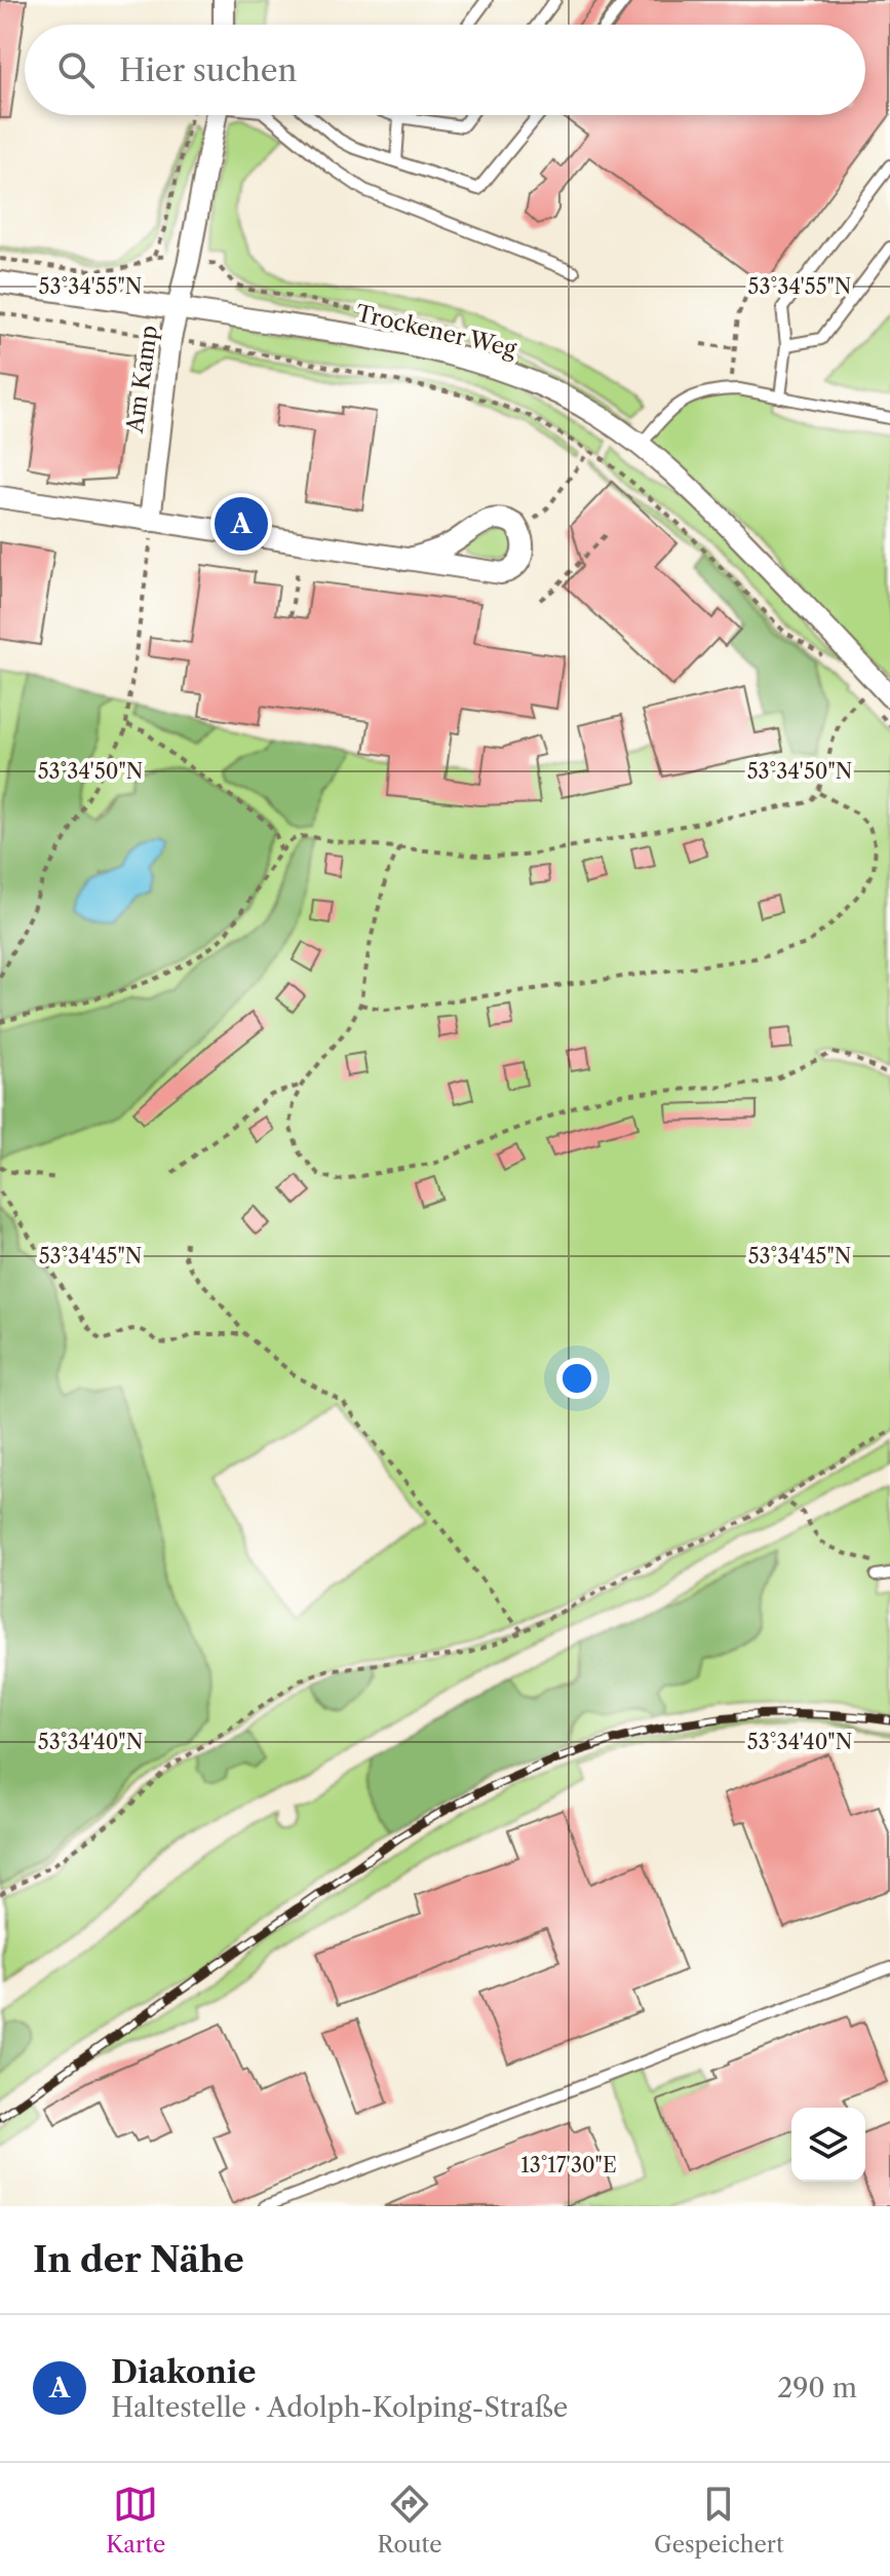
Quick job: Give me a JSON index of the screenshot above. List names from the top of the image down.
{
  "streets": {
    "street": ["Trockener Weg", "Am Kamp"]
  },
  "crossings": [
    ["Trockener Weg", "Am Kamp"]
  ],
  "page": {
    "search": "Hier suchen",
    "pins": "A",
    "heading": "In der Nähe",
    "list": [
      {
        "mark": "A",
        "name": "Diakonie",
        "note": "Haltestelle · Adolph-Kolping-Straße",
        "value": "290 m"
      }
    ],
    "nav": ["Karte", "Route", "Gespeichert"]
  },
  "coordinates": [
    "53°34'55\"N",
    "53°34'50\"N",
    "53°34'45\"N",
    "53°34'40\"N",
    "13°17'30\"E"
  ]
}
